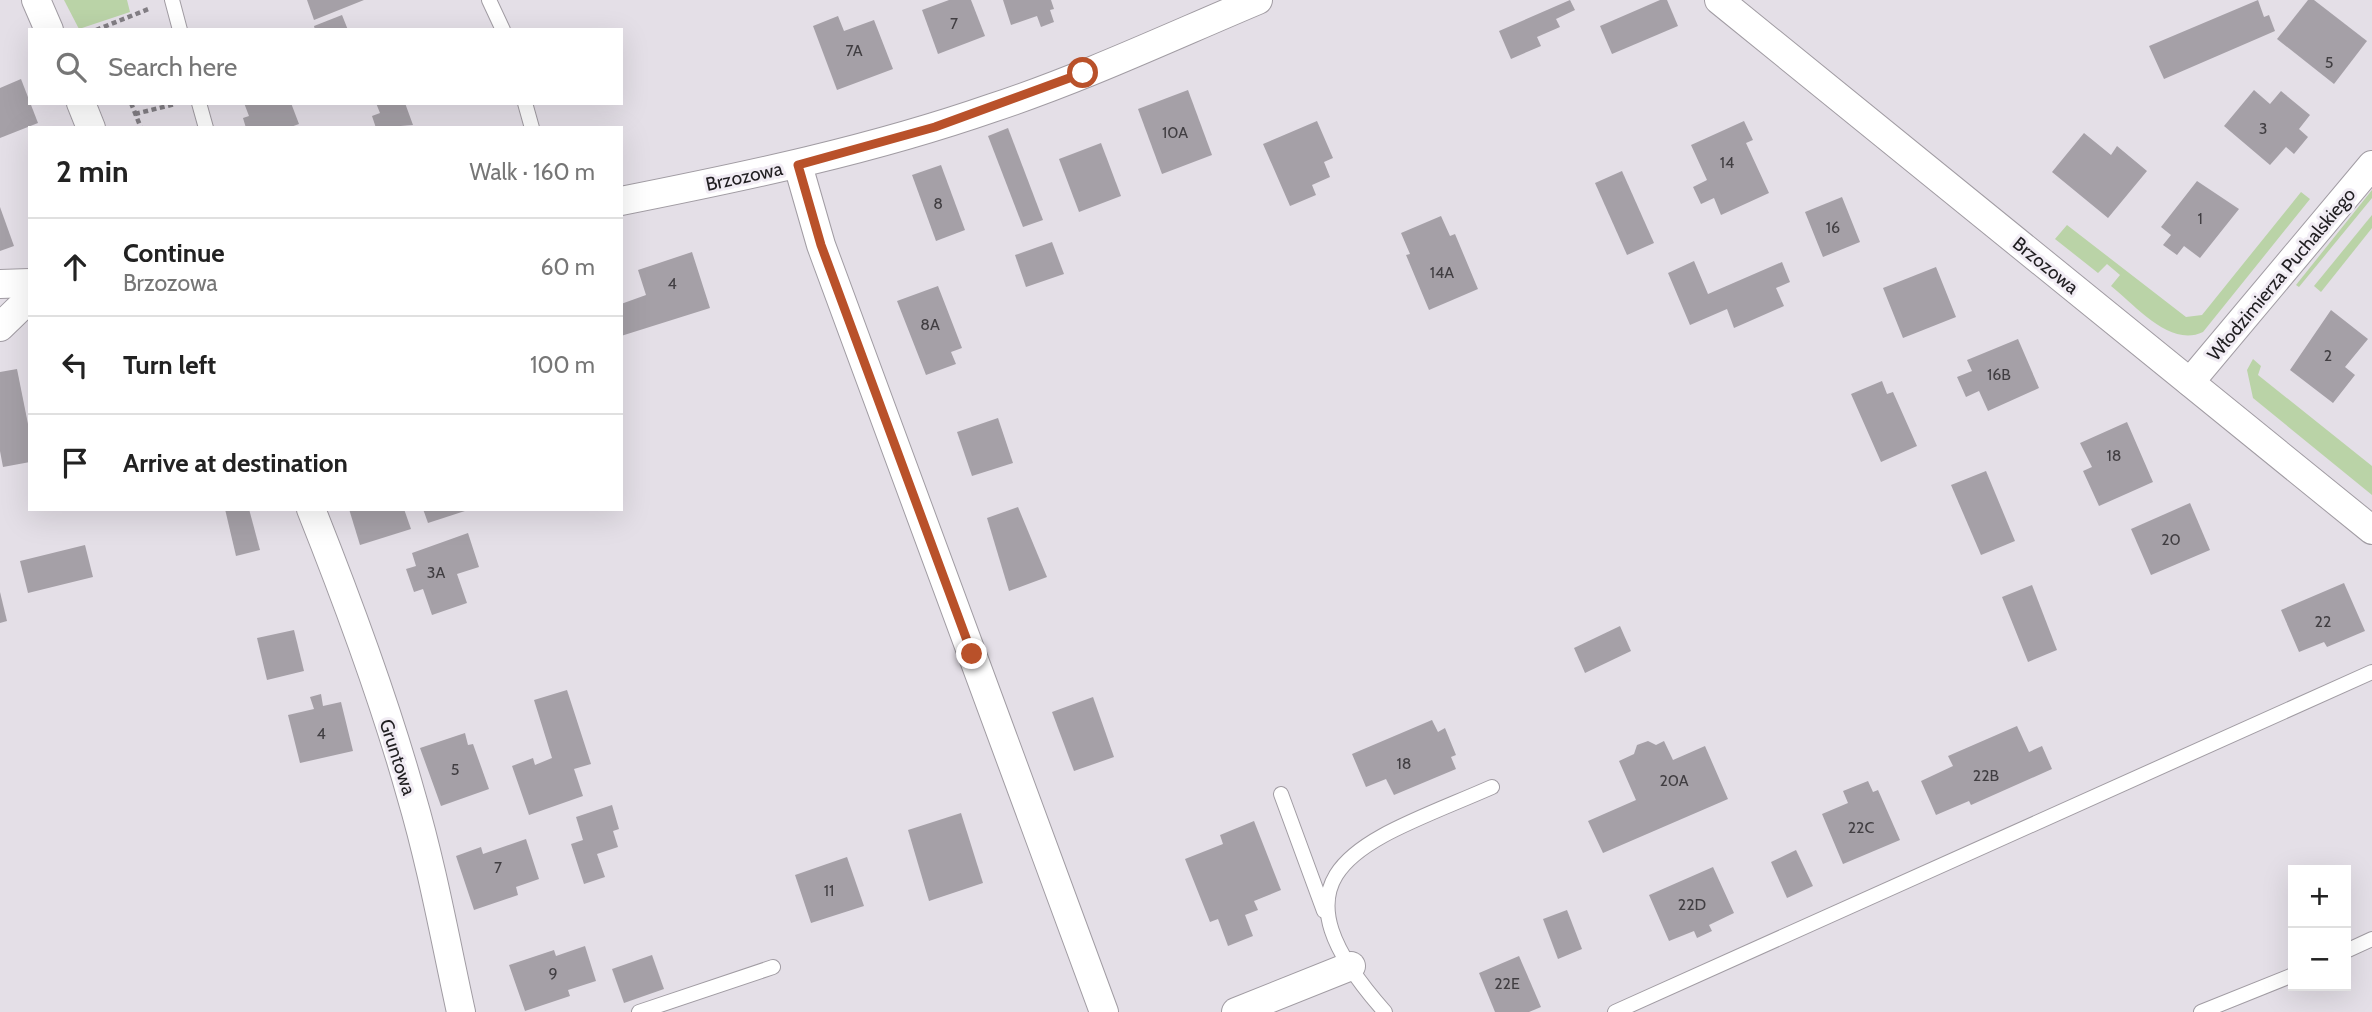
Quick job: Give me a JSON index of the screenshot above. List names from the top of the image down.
{
  "streets": {
    "street": ["Brzozowa", "Włodzimierza Puchalskiego", "Gruntowa"]
  },
  "crossings": [
    ["Brzozowa", "Włodzimierza Puchalskiego"]
  ],
  "house_numbers": [
    "7",
    "7A",
    "5",
    "3",
    "10A",
    "14",
    "8",
    "1",
    "16",
    "14A",
    "4",
    "8A",
    "2",
    "16B",
    "18",
    "20",
    "3A",
    "22",
    "4",
    "18",
    "5",
    "22B",
    "20A",
    "22C",
    "7",
    "11",
    "22D",
    "9",
    "22E"
  ],
  "page": {
    "search": "Search here",
    "heading": ["2 min", "Walk · 160 m"],
    "list": [
      ["Continue", "Brzozowa", "60 m"],
      ["Turn left", "100 m"],
      "Arrive at destination"
    ],
    "map_buttons": ["+", "−"]
  }
}
